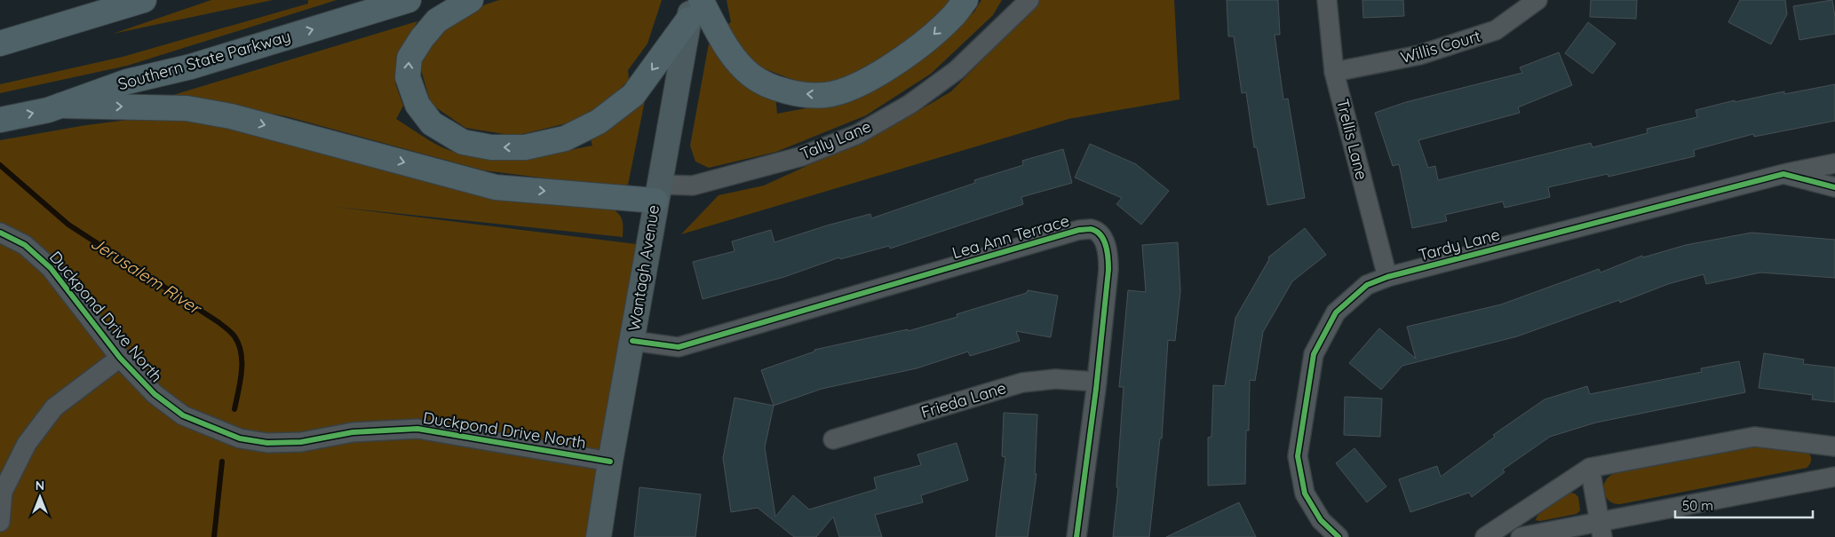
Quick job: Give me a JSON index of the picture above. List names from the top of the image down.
{
  "streets": {
    "highway": ["Southern State Parkway"],
    "main road": ["Wantagh Avenue"],
    "street": [
      "Willis Court",
      "Trellis Lane",
      "Tally Lane",
      "Lea Ann Terrace",
      "Tardy Lane",
      "Duckpond Drive North",
      "Frieda Lane"
    ]
  },
  "crossings": [
    ["Willis Court", "Trellis Lane"],
    ["Trellis Lane", "Tardy Lane"],
    ["Tally Lane", "Wantagh Avenue"],
    ["Lea Ann Terrace", "Wantagh Avenue"],
    ["Lea Ann Terrace", "Frieda Lane"],
    ["Wantagh Avenue", "Duckpond Drive North"]
  ],
  "water": ["Jerusalem River"],
  "scale_bar": "50 m",
  "north": "top"
}
